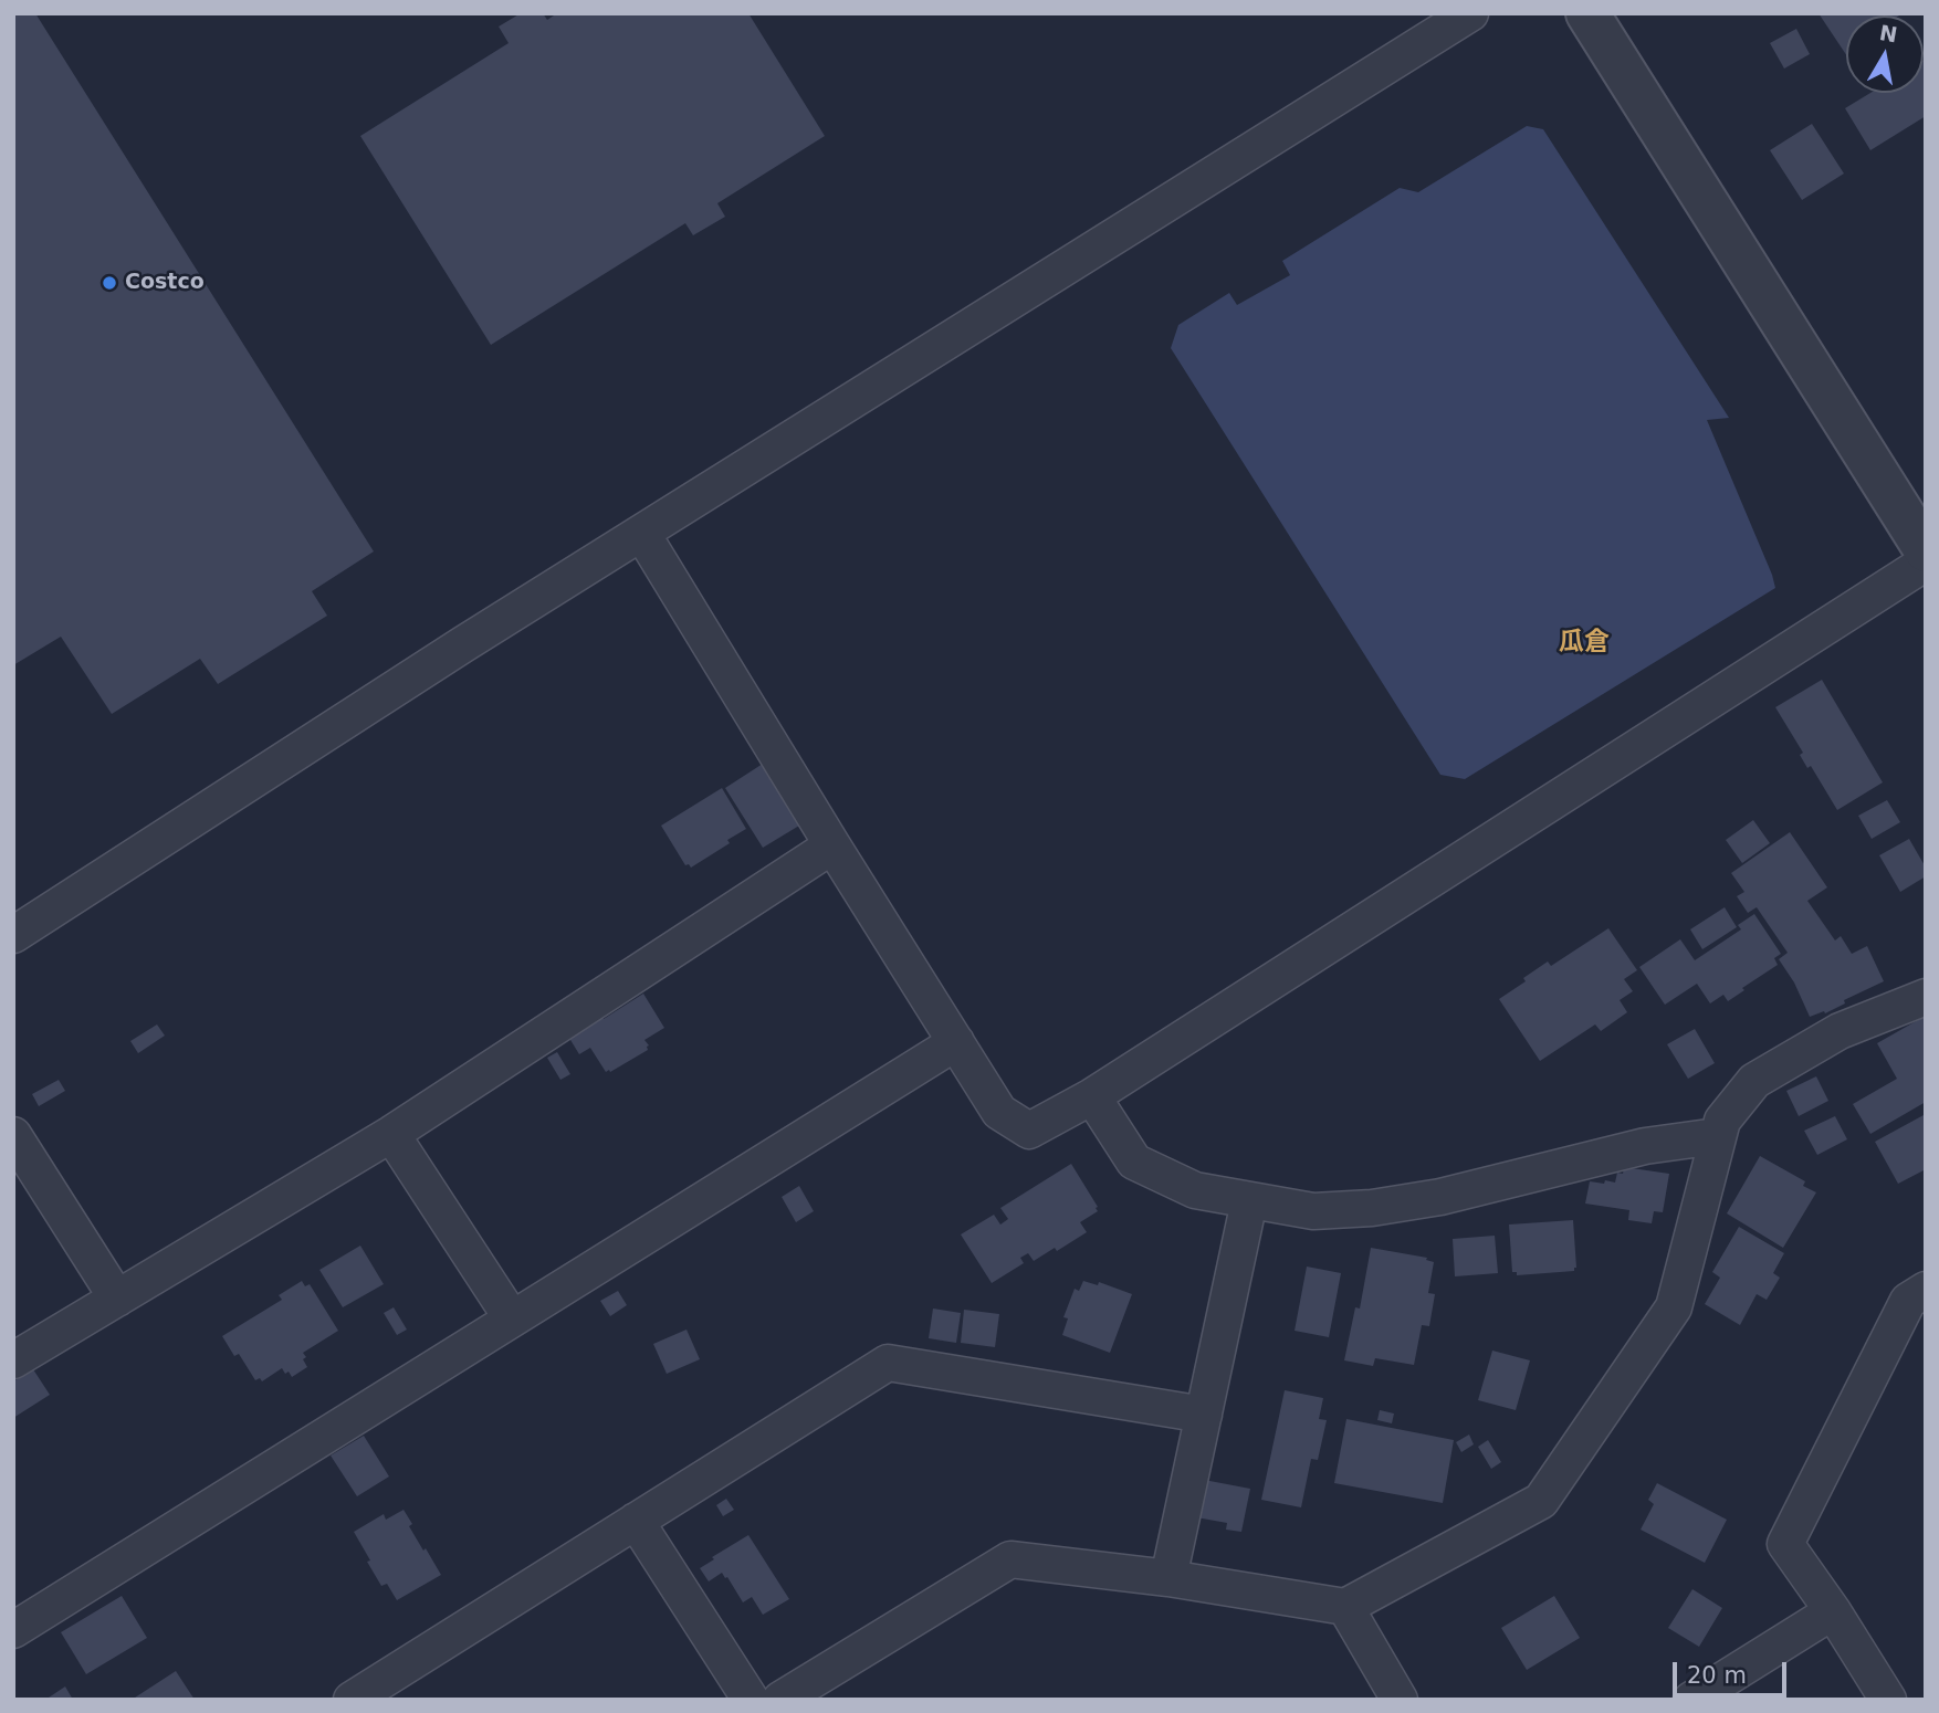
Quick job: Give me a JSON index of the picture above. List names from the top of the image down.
{
  "districts": ["瓜倉"],
  "places": ["Costco"],
  "scale_bar": "20 m",
  "north": "top"
}
